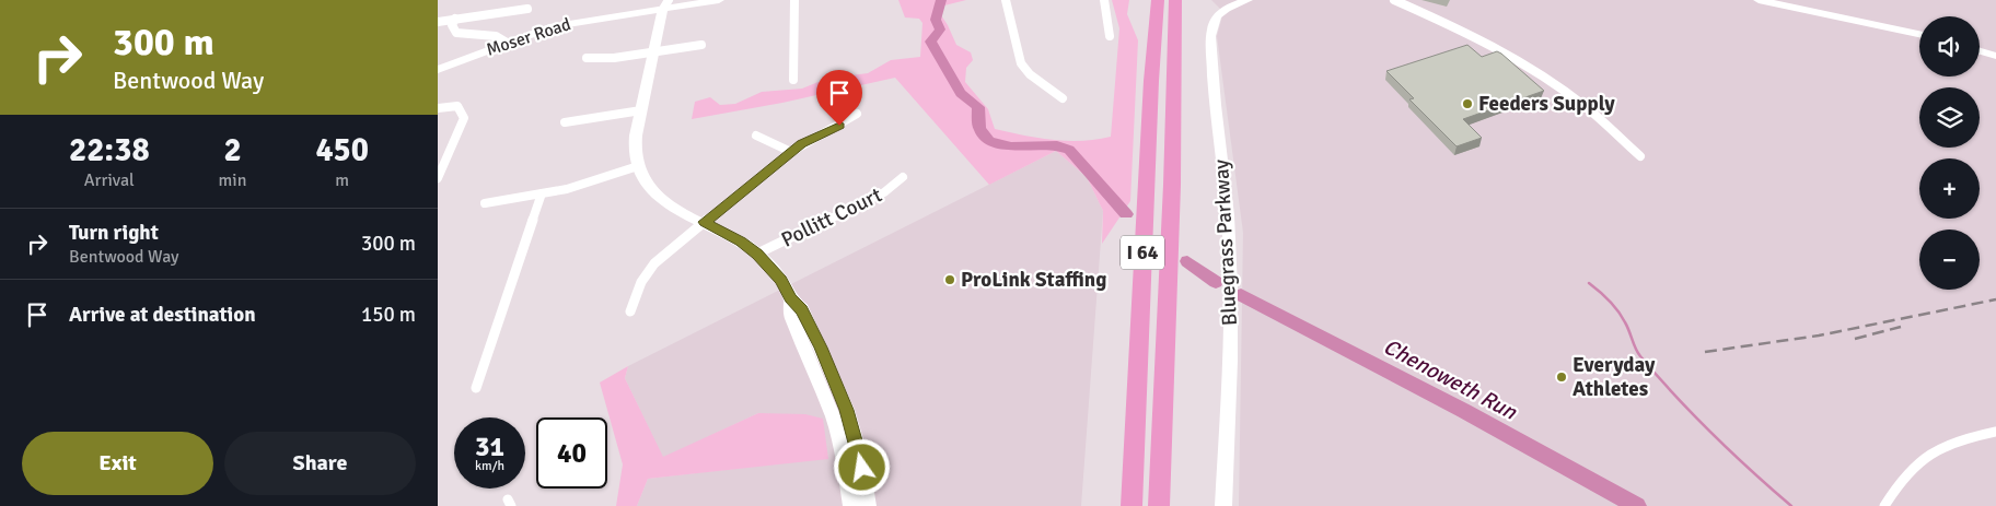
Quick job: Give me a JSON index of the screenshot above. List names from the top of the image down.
{
  "streets": {
    "highway": ["I 64"],
    "street": ["Moser Road", "Pollitt Court", "Bluegrass Parkway"]
  },
  "water": ["Chenoweth Run"],
  "places": ["Feeders Supply", "ProLink Staffing", "Everyday Athletes"],
  "page": {
    "turn": ["300 m", "Bentwood Way"],
    "map_buttons": ["+", "−"],
    "eta": [
      "22:38",
      "Arrival",
      "2",
      "min",
      "450",
      "m"
    ],
    "list": [
      {
        "name": "Turn right",
        "note": "Bentwood Way",
        "value": "300 m"
      },
      {
        "name": "Arrive at destination",
        "value": "150 m"
      }
    ],
    "speed": "31 km/h",
    "limit": "40",
    "buttons": ["Exit", "Share"]
  }
}
